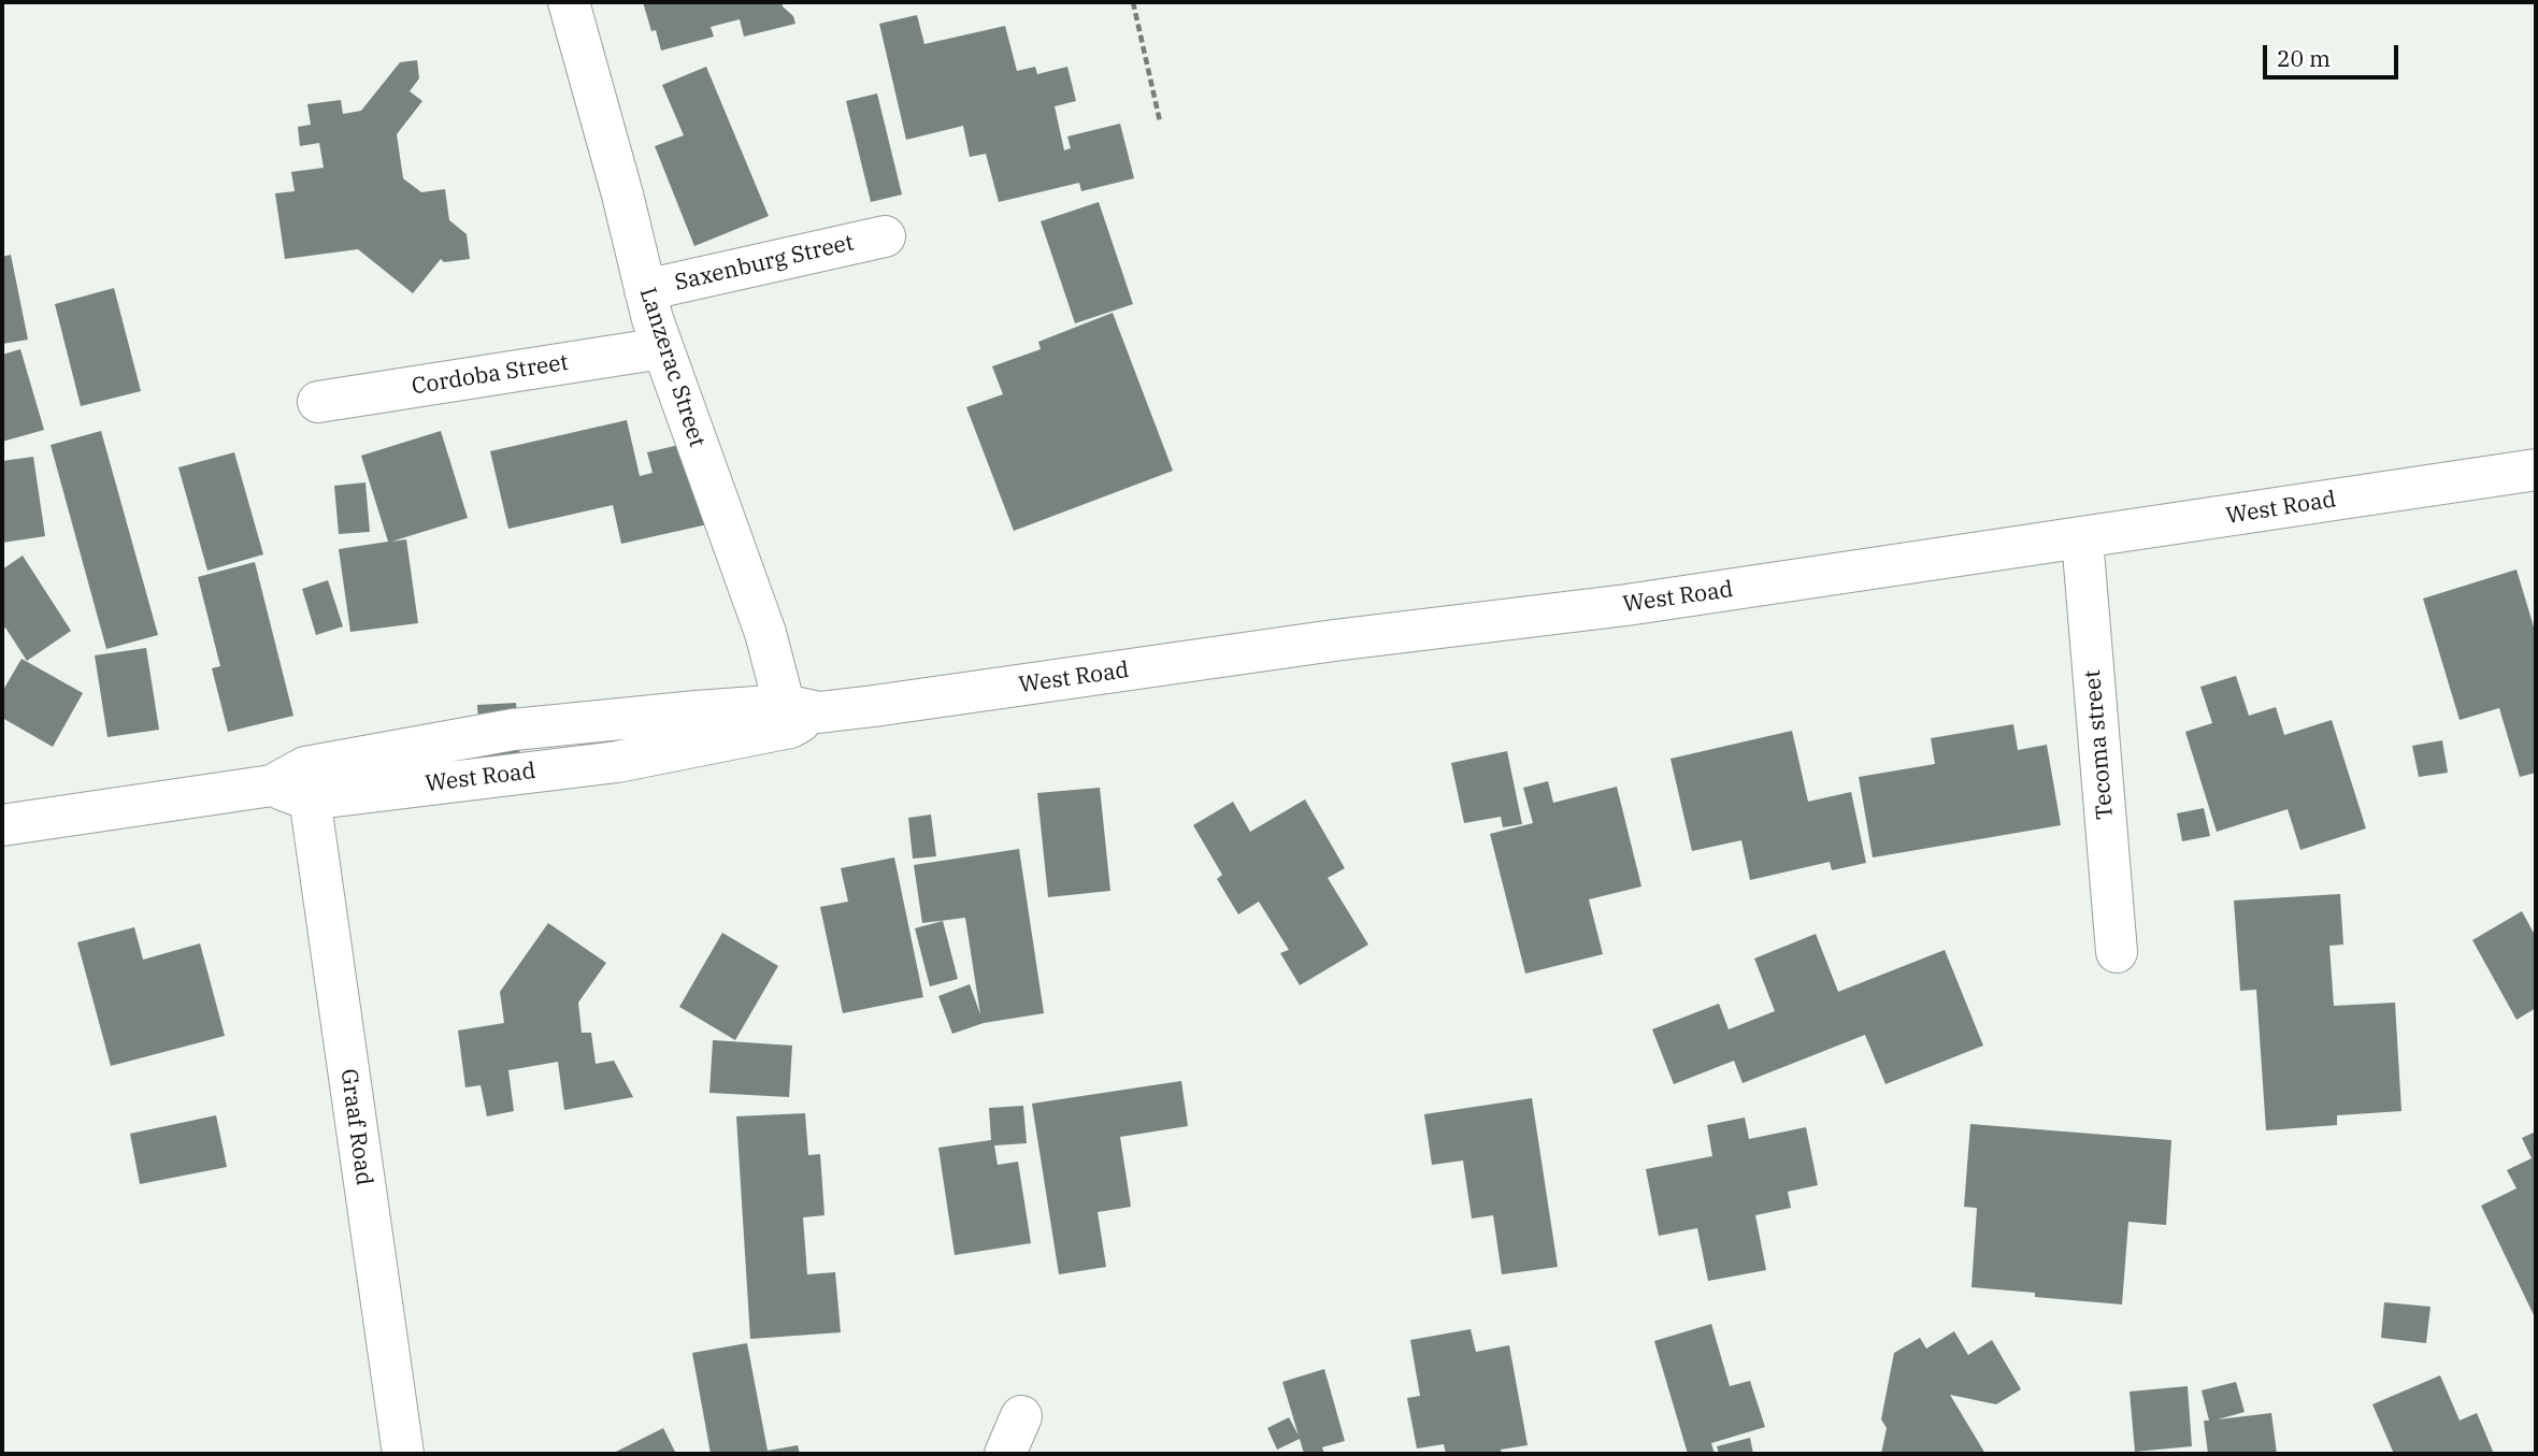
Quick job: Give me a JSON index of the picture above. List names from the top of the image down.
{
  "streets": {
    "street": [
      "Saxenburg Street",
      "Lanzerac Street",
      "Cordoba Street",
      "West Road",
      "Tecoma street",
      "Graaf Road"
    ]
  },
  "crossings": [
    ["Saxenburg Street", "Lanzerac Street"],
    ["Lanzerac Street", "Cordoba Street"],
    ["Lanzerac Street", "West Road"],
    ["West Road", "Tecoma street"],
    ["West Road", "Graaf Road"]
  ],
  "scale_bar": "20 m"
}
